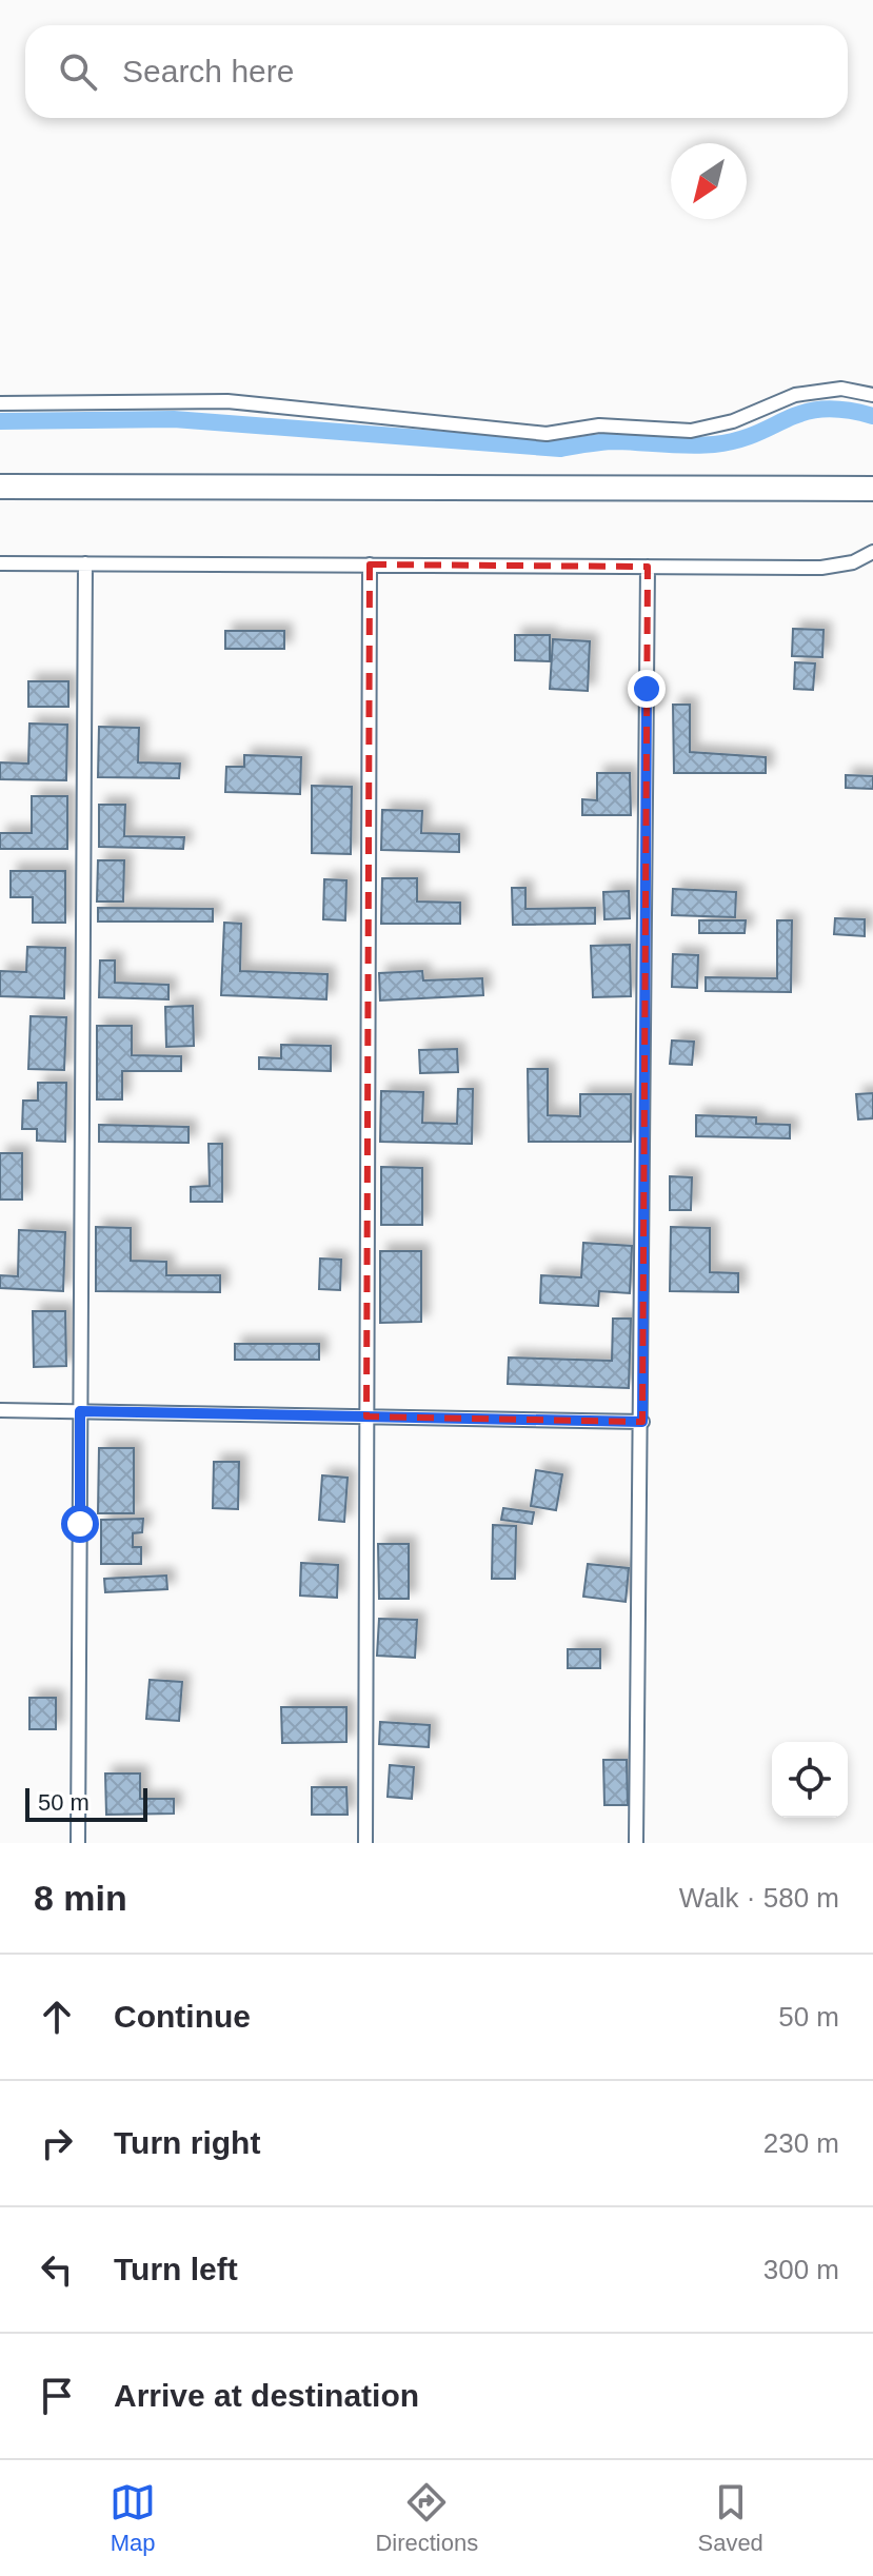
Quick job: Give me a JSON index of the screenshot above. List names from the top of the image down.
{
  "scale_bar": "50 m",
  "north": "bottom left",
  "page": {
    "search": "Search here",
    "scale": "50 m",
    "heading": ["8 min", "Walk · 580 m"],
    "list": [
      ["Continue", "50 m"],
      ["Turn right", "230 m"],
      ["Turn left", "300 m"],
      "Arrive at destination"
    ],
    "nav": ["Map", "Directions", "Saved"]
  }
}
